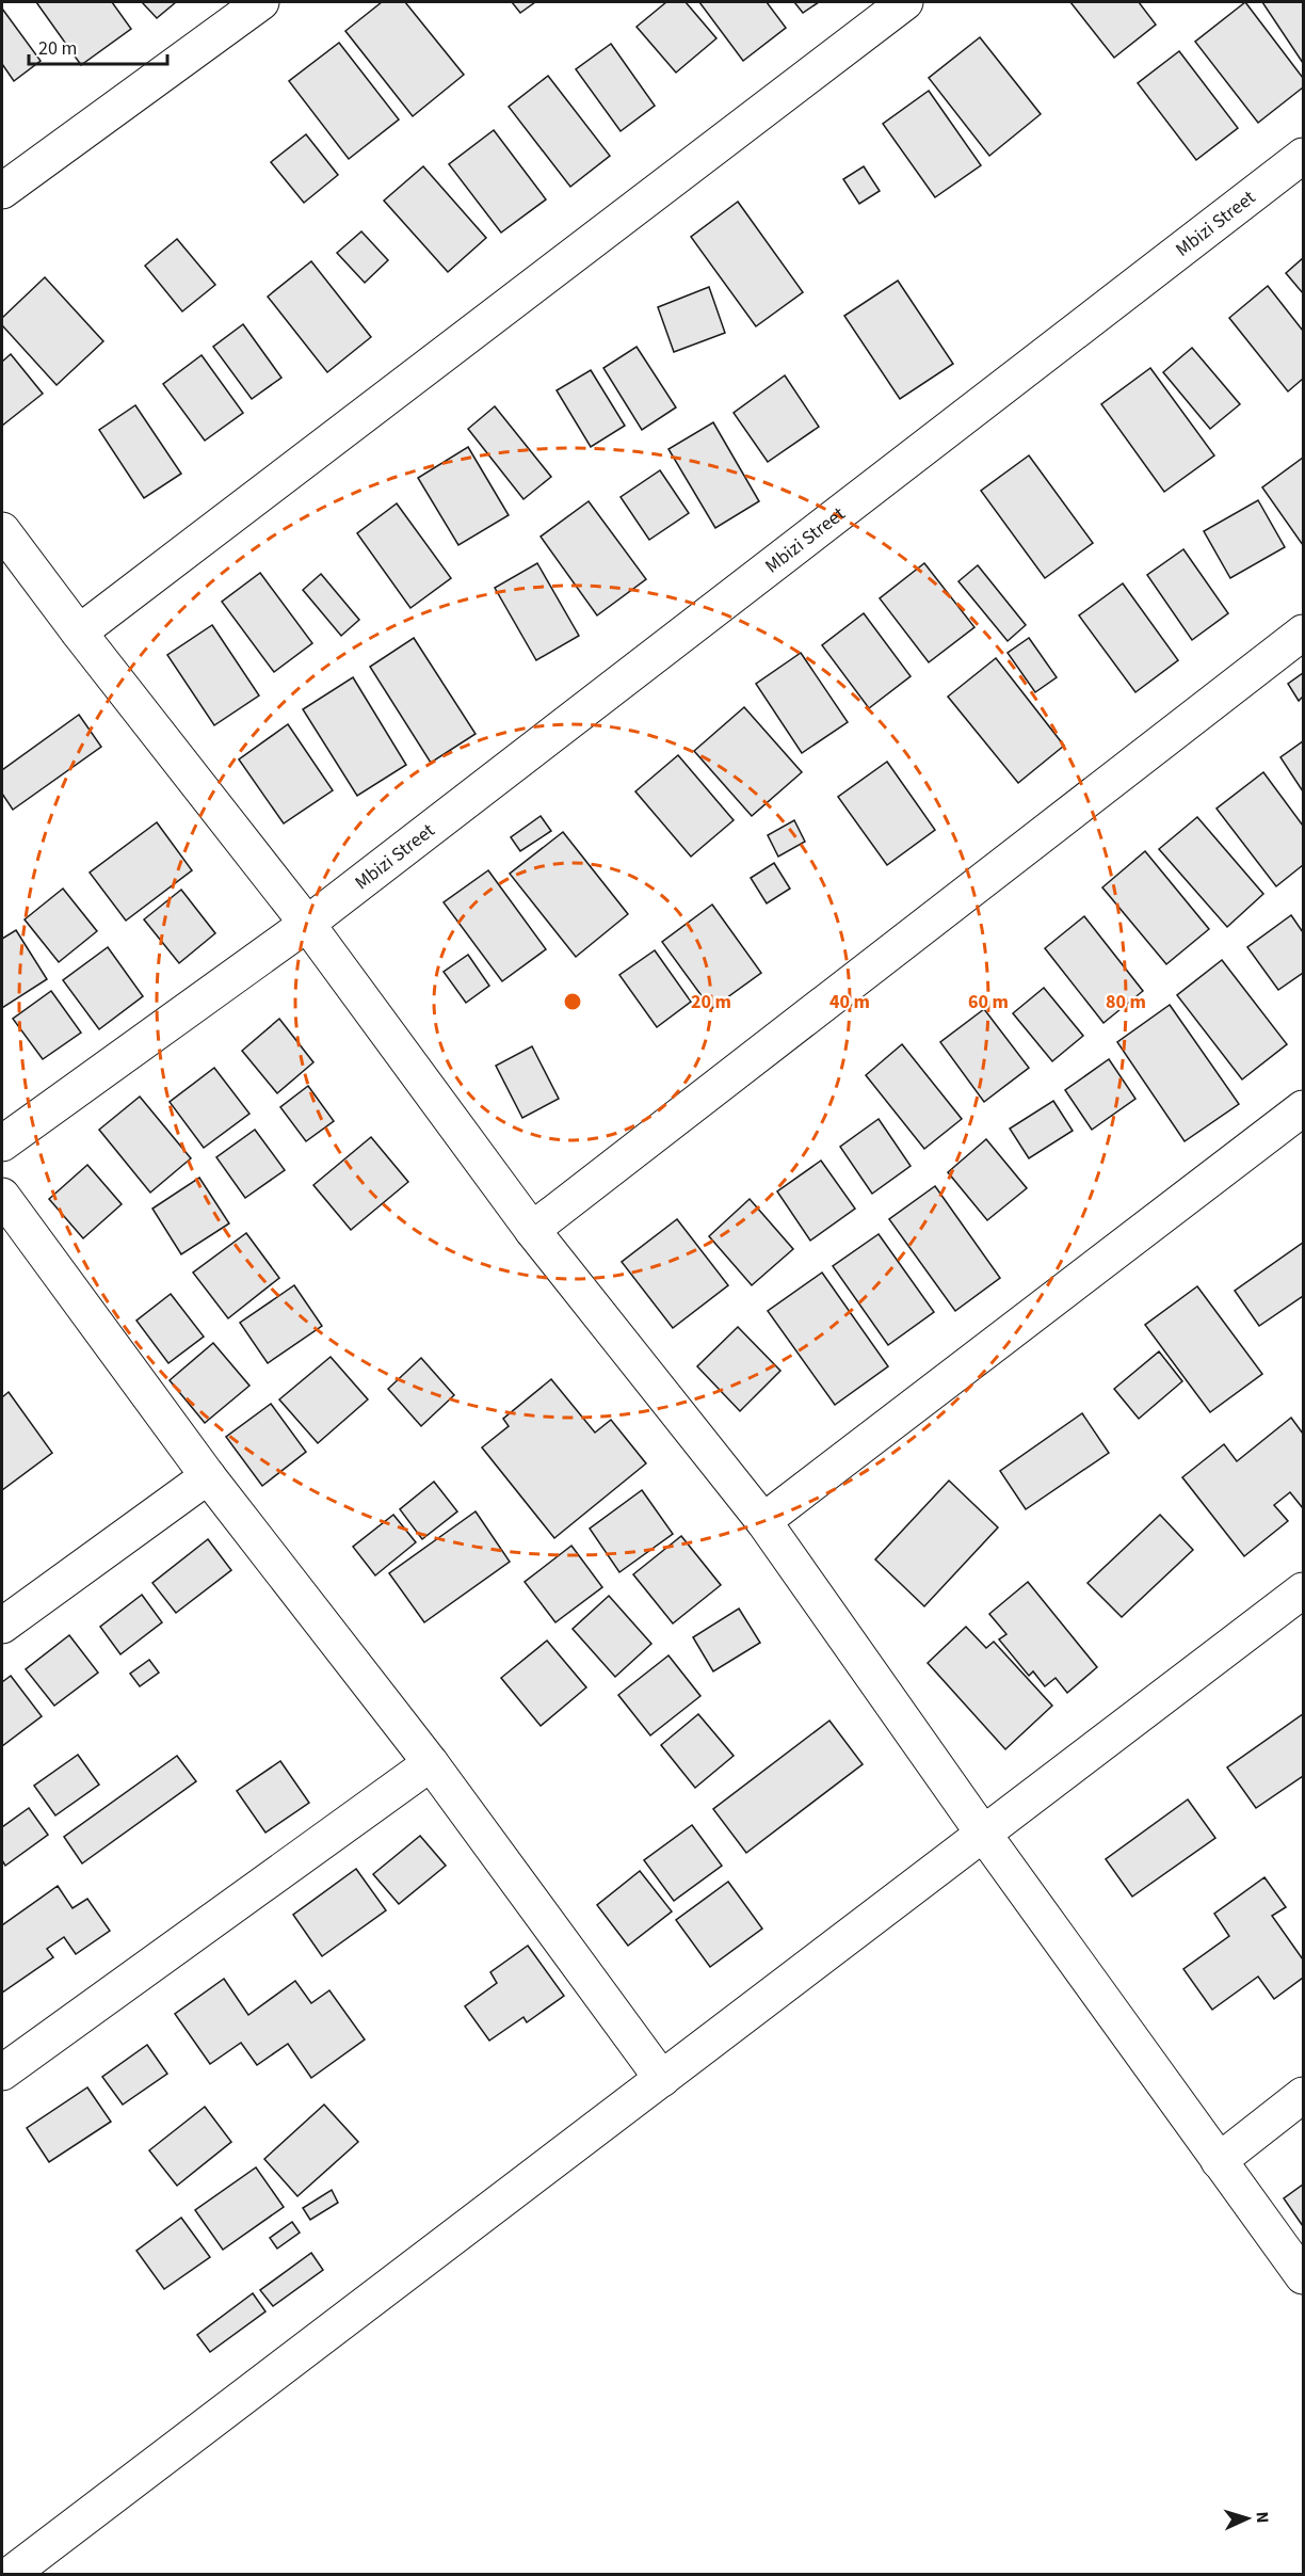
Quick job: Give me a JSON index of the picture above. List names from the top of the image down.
{
  "streets": {
    "street": ["Mbizi Street"]
  },
  "scale_bar": "20 m",
  "north": "right",
  "rings": [
    "20 m",
    "40 m",
    "60 m",
    "80 m"
  ]
}
